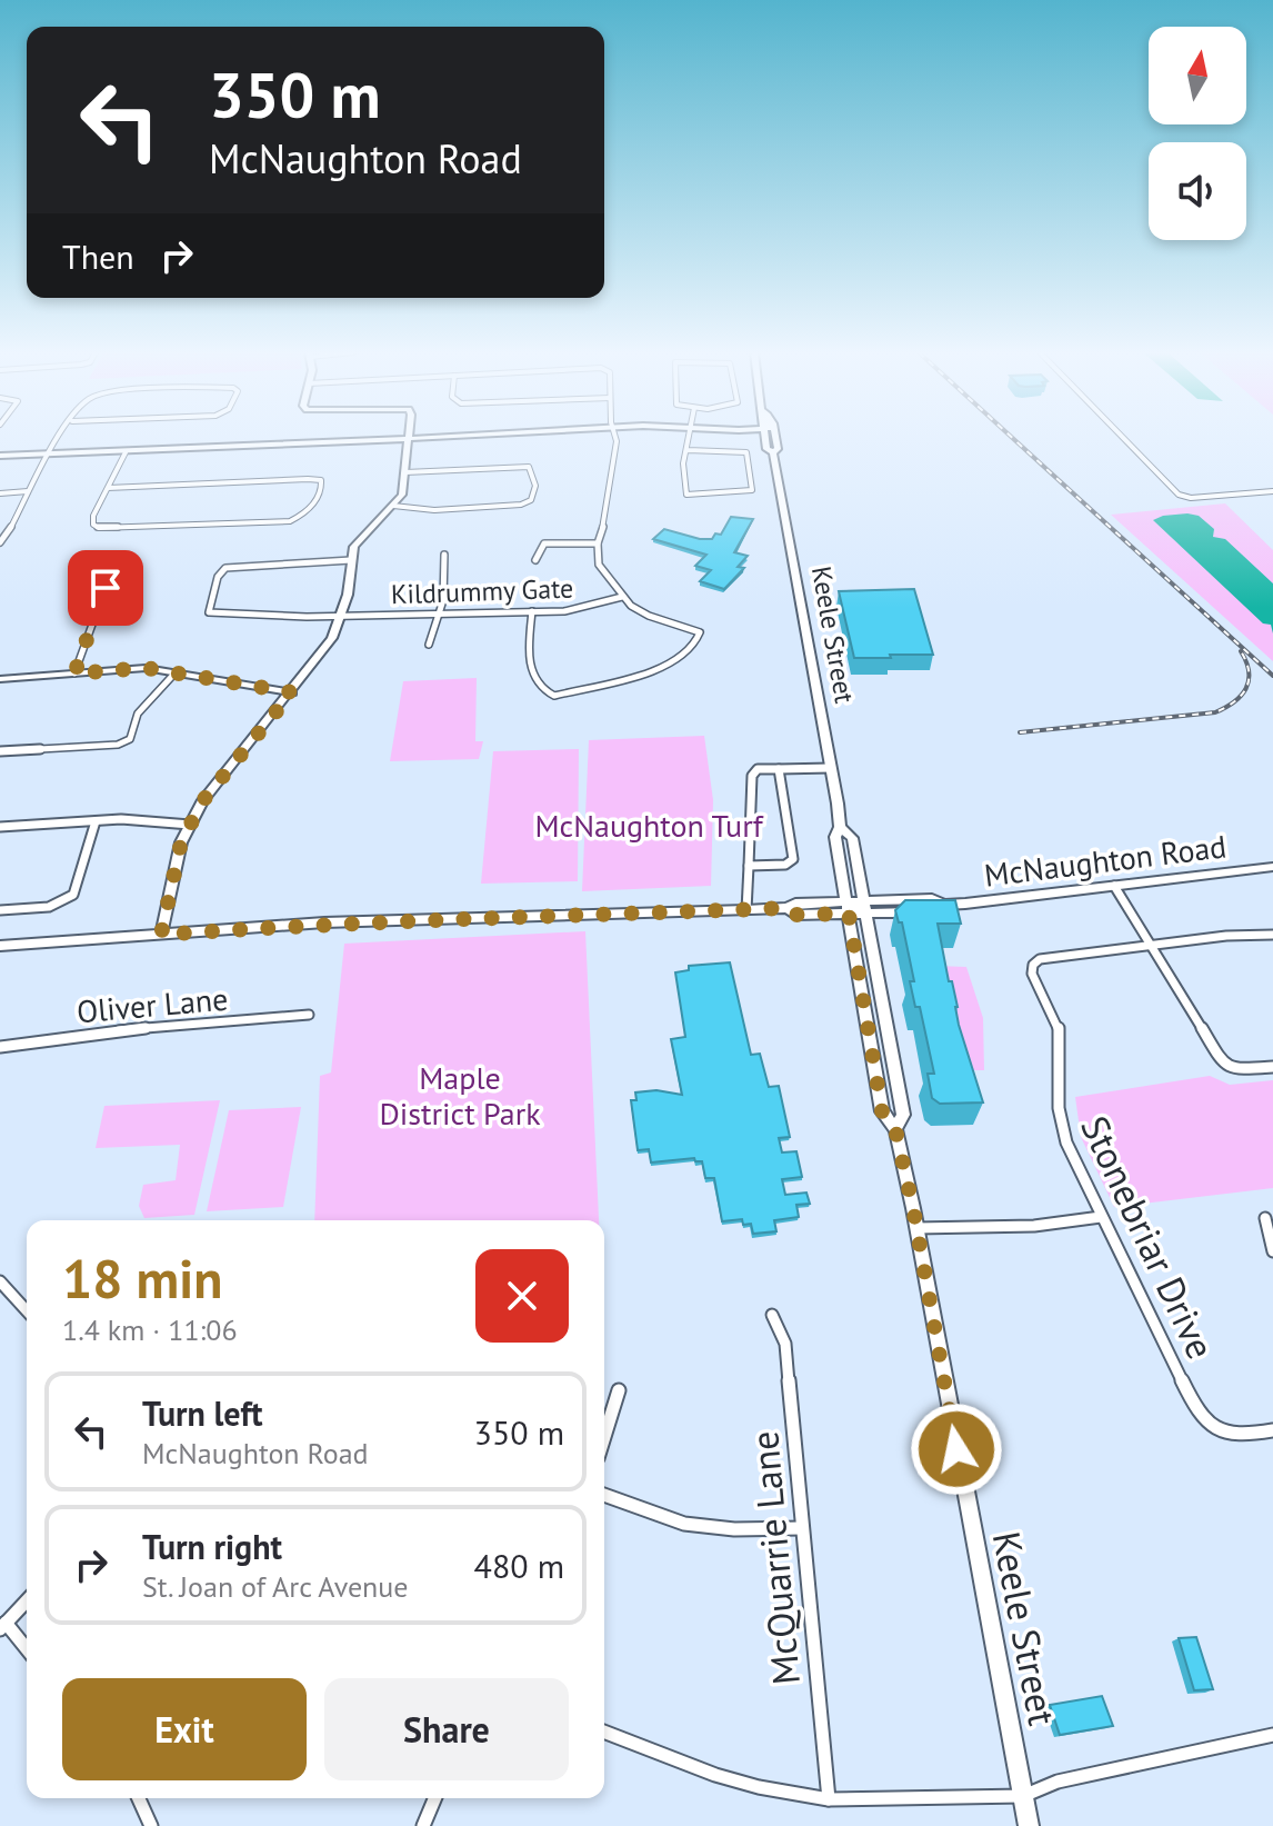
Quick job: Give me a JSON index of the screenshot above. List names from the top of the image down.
{
  "streets": {
    "street": [
      "Kildrummy Gate",
      "Keele Street",
      "McNaughton Road",
      "Oliver Lane",
      "Stonebriar Drive",
      "McQuarrie Lane"
    ]
  },
  "crossings": [
    ["Keele Street", "McNaughton Road"]
  ],
  "parks": ["McNaughton Turf", "Maple District Park"],
  "north": "top",
  "page": {
    "turn": ["350 m", "McNaughton Road"],
    "then": "Then",
    "heading": ["18 min", "1.4 km · 11:06"],
    "list": [
      {
        "name": "Turn left",
        "note": "McNaughton Road",
        "value": "350 m"
      },
      {
        "name": "Turn right",
        "note": "St. Joan of Arc Avenue",
        "value": "480 m"
      }
    ],
    "buttons": ["Exit", "Share"]
  }
}
